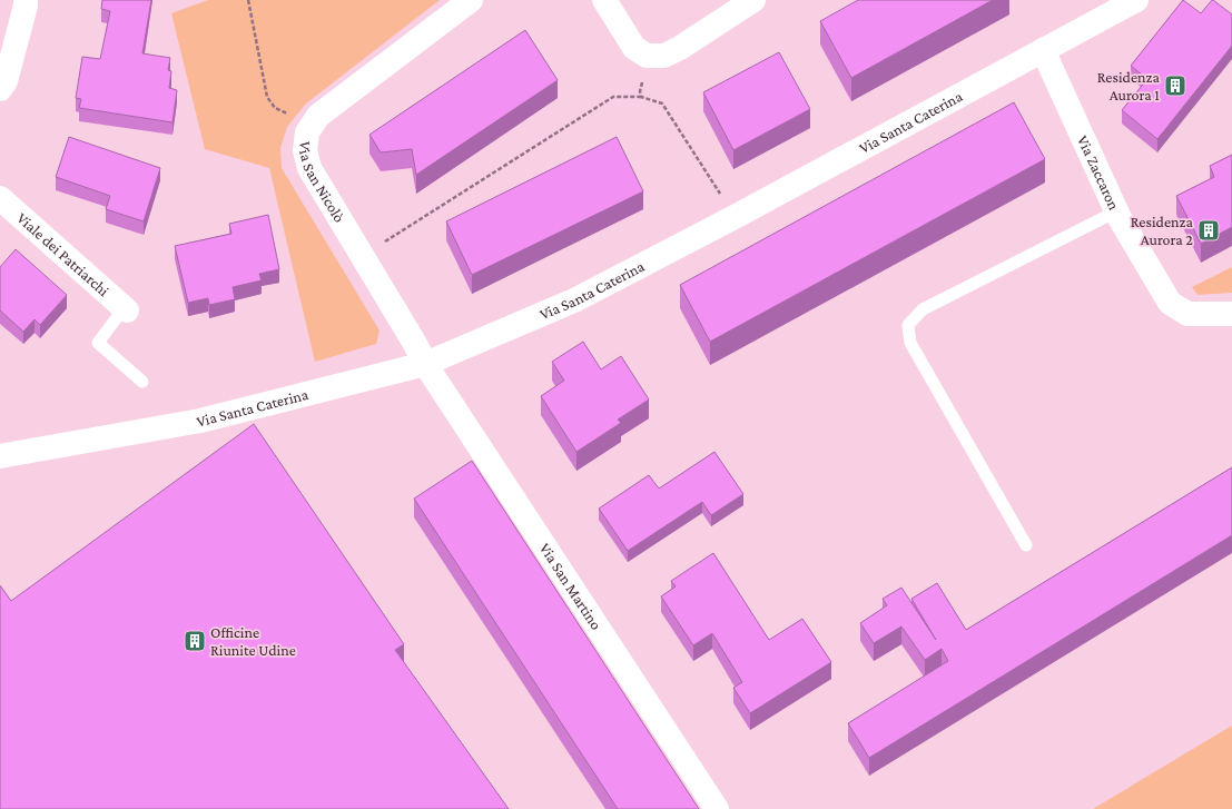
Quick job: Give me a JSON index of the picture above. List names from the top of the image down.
{
  "streets": {
    "street": [
      "Via Santa Caterina",
      "Via Zaccaron",
      "Via San Nicolò",
      "Viale dei Patriarchi",
      "Via San Martino"
    ]
  },
  "crossings": [
    ["Via Santa Caterina", "Via Zaccaron"],
    ["Via Santa Caterina", "Via San Nicolò"],
    ["Via Santa Caterina", "Via San Martino"],
    ["Via San Nicolò", "Via San Martino"]
  ],
  "places": {
    "building": ["Residenza Aurora 1", "Residenza Aurora 2", "Officine Riunite Udine"]
  }
}
